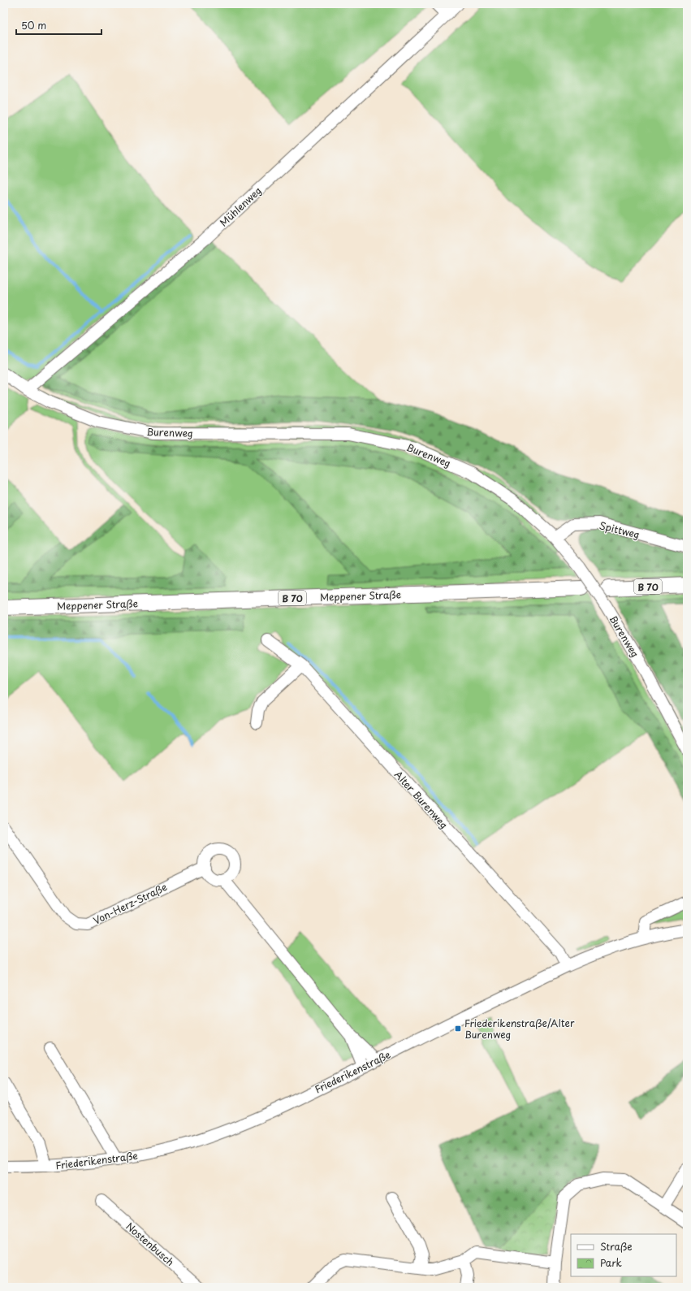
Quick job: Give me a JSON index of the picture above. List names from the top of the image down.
{
  "streets": {
    "main road": ["B 70", "Meppener Straße"],
    "street": [
      "Mühlenweg",
      "Burenweg",
      "Spittweg",
      "Alter Burenweg",
      "Von-Herz-Straße",
      "Friederikenstraße",
      "Nostenbusch"
    ]
  },
  "crossings": [
    ["Mühlenweg", "Burenweg"],
    ["Burenweg", "Spittweg"],
    ["Alter Burenweg", "Friederikenstraße"]
  ],
  "places": {
    "transit": ["Friederikenstraße/Alter Burenweg"]
  },
  "legend": ["Straße", "Park"],
  "scale_bar": "50 m"
}
